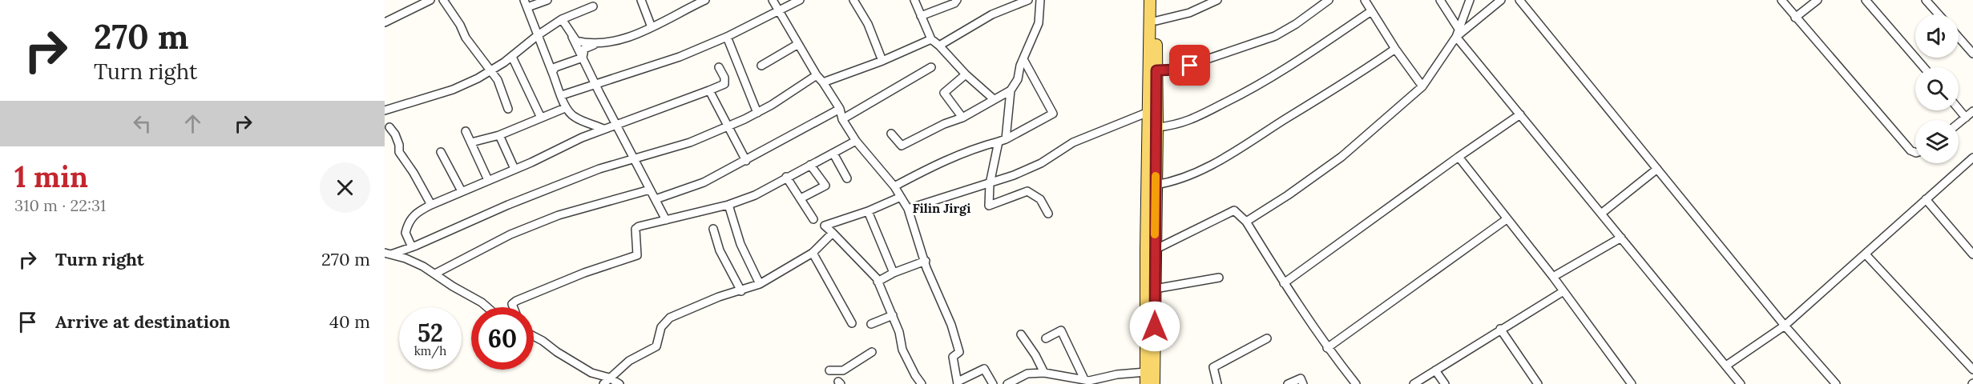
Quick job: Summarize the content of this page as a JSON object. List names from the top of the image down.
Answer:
{
  "districts": ["Filin Jirgi"],
  "page": {
    "turn": ["270 m", "Turn right"],
    "heading": ["1 min", "310 m · 22:31"],
    "list": [
      {
        "name": "Turn right",
        "value": "270 m"
      },
      {
        "name": "Arrive at destination",
        "value": "40 m"
      }
    ],
    "speed": "52 km/h",
    "limit": "60"
  }
}
